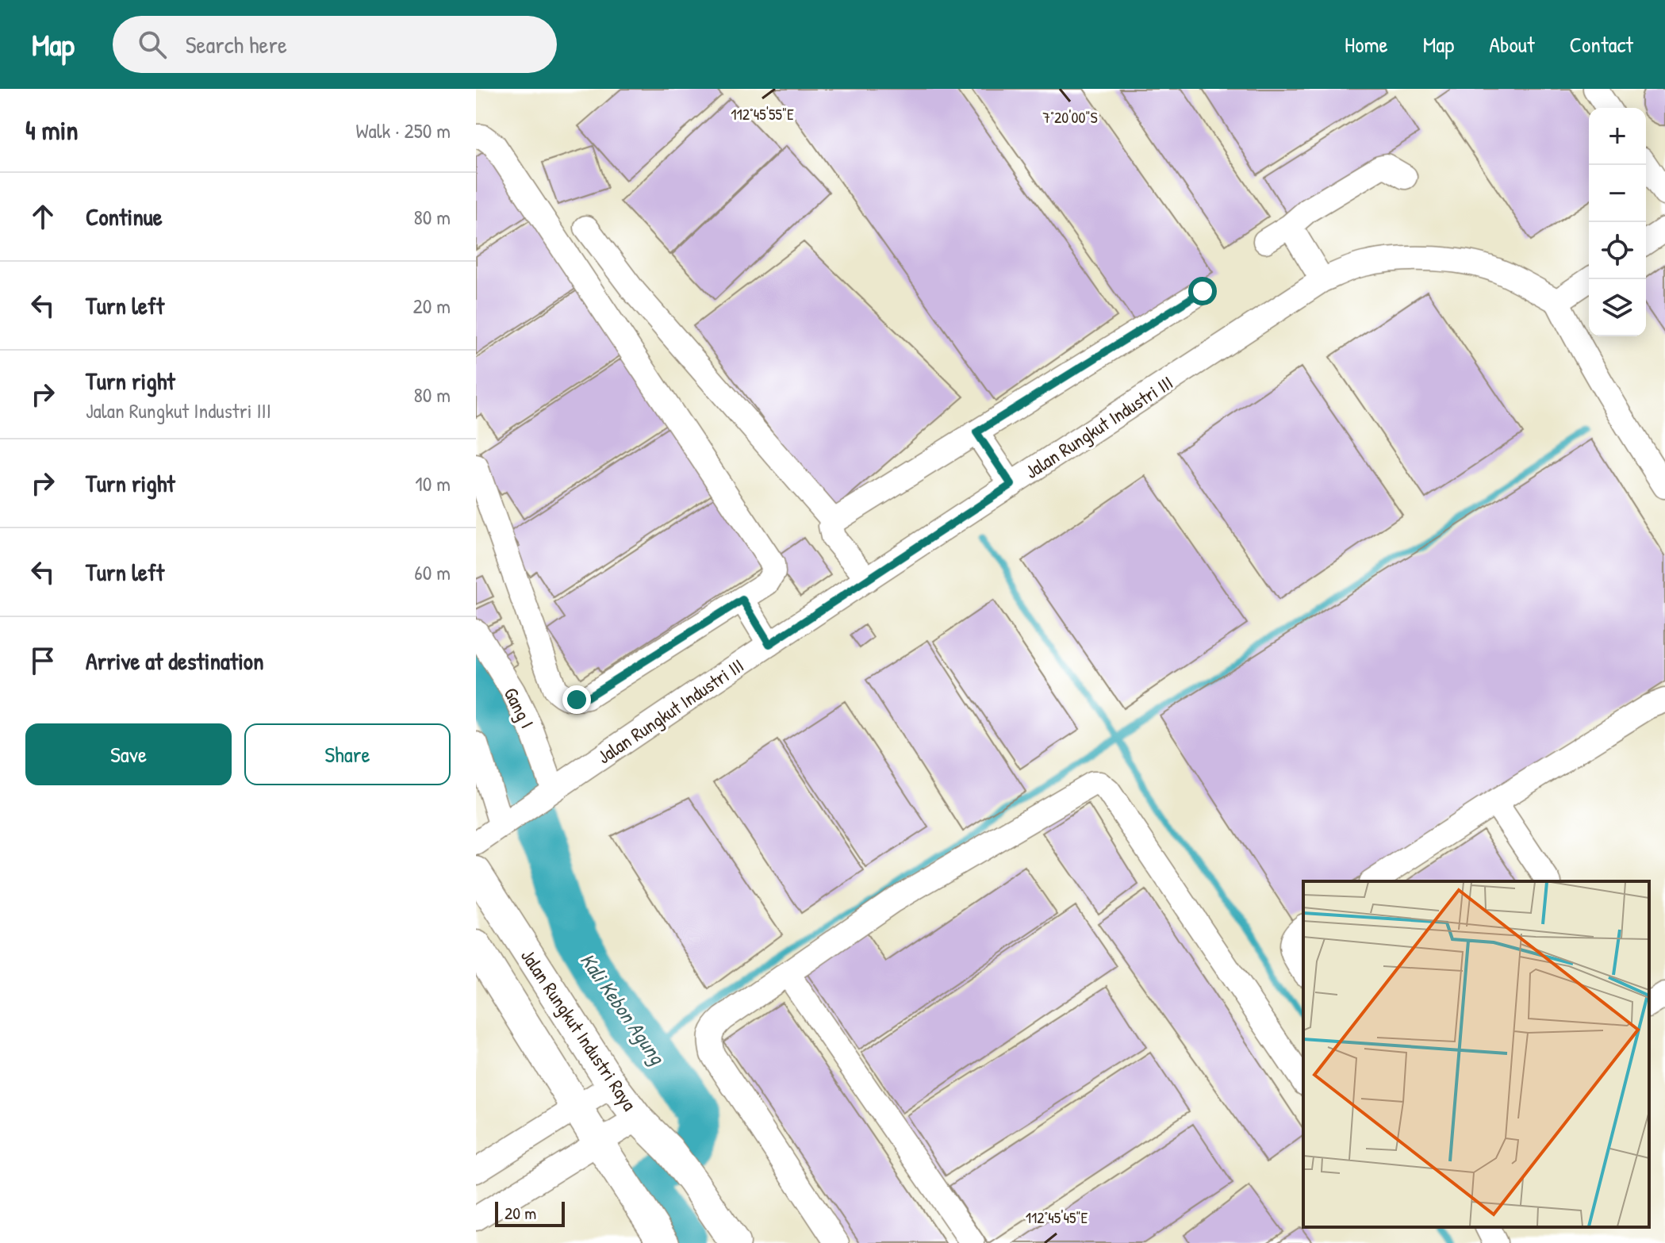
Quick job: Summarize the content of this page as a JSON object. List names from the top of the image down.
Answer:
{
  "streets": {
    "main road": ["Jalan Rungkut Industri Raya"],
    "street": ["Jalan Rungkut Industri III", "Gang I"]
  },
  "crossings": [
    ["Jalan Rungkut Industri III", "Gang I"]
  ],
  "water": ["Kali Kebon Agung"],
  "scale_bar": "20 m",
  "page": {
    "header": "Map",
    "search": "Search here",
    "nav": [
      "Home",
      "Map",
      "About",
      "Contact"
    ],
    "heading": ["4 min", "Walk · 250 m"],
    "map_buttons": ["+", "−"],
    "list": [
      ["Continue", "80 m"],
      ["Turn left", "20 m"],
      ["Turn right", "Jalan Rungkut Industri III", "80 m"],
      ["Turn right", "10 m"],
      ["Turn left", "60 m"],
      "Arrive at destination"
    ],
    "buttons": ["Save", "Share"],
    "scale": "20 m"
  },
  "coordinates": ["112°45'55\"E", "7°20'00\"S", "112°45'45\"E"]
}
